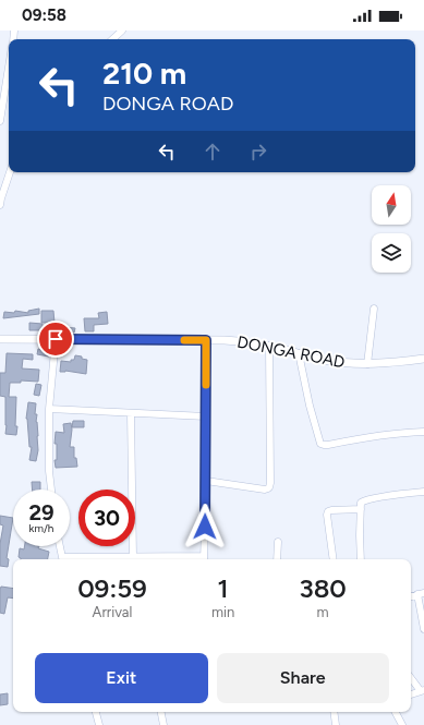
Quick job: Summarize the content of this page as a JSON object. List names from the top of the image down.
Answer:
{
  "streets": {
    "street": ["DONGA ROAD"]
  },
  "north": "top",
  "page": {
    "status": "09:58",
    "turn": ["210 m", "DONGA ROAD"],
    "speed": "29 km/h",
    "limit": "30",
    "eta": [
      "09:59",
      "Arrival",
      "1",
      "min",
      "380",
      "m"
    ],
    "buttons": ["Exit", "Share"]
  }
}
